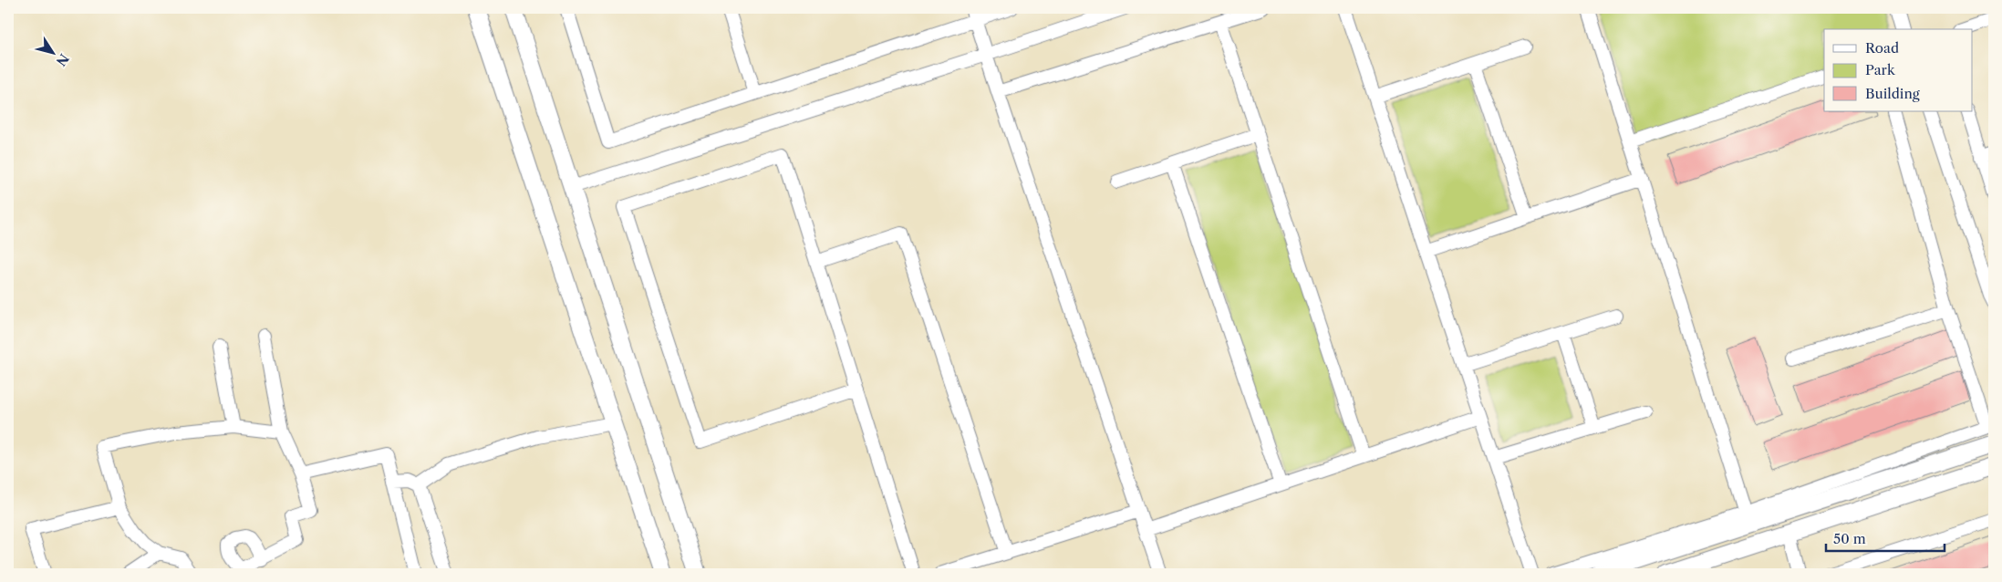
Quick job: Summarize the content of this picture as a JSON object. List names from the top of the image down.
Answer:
{
  "legend": ["Road", "Park", "Building"],
  "scale_bar": "50 m",
  "north": "bottom right"
}
